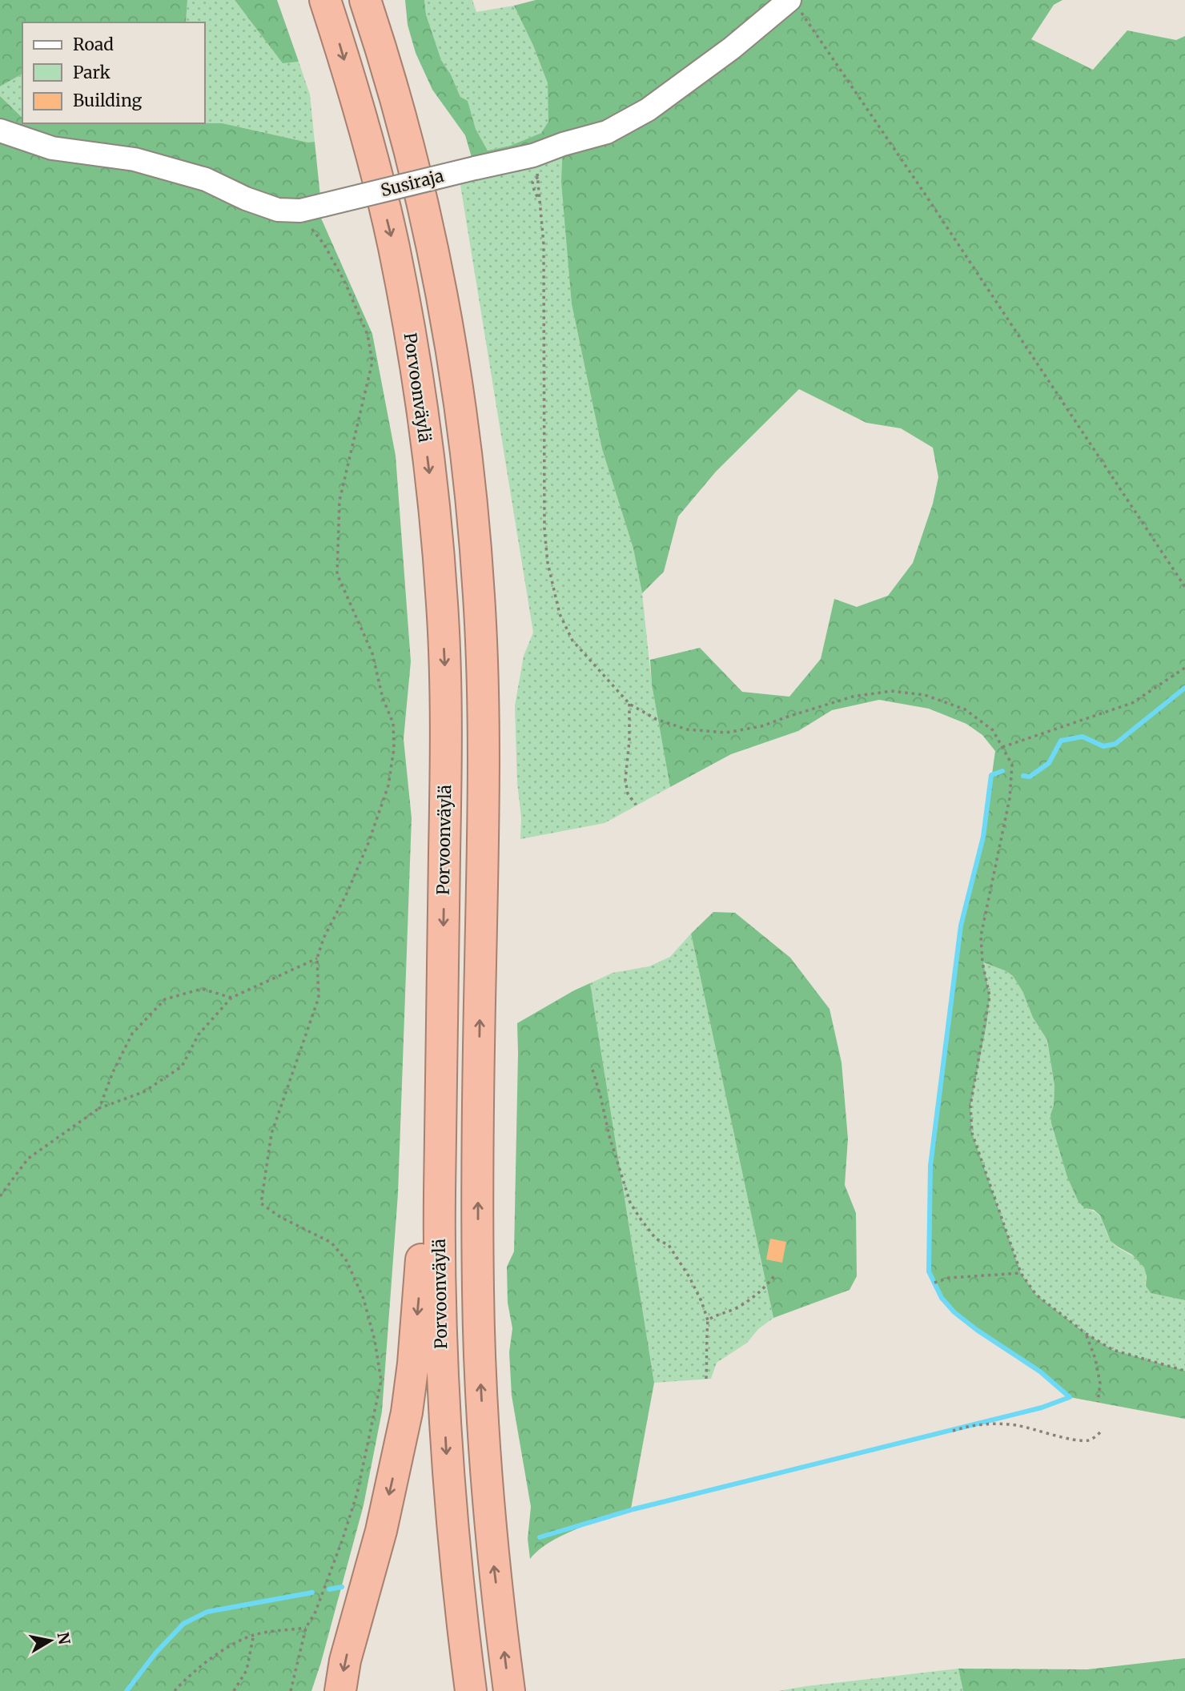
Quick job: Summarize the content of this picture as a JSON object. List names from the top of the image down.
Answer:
{
  "streets": {
    "highway": ["Porvoonväylä"],
    "street": ["Susiraja"]
  },
  "legend": ["Road", "Park", "Building"],
  "north": "right"
}
